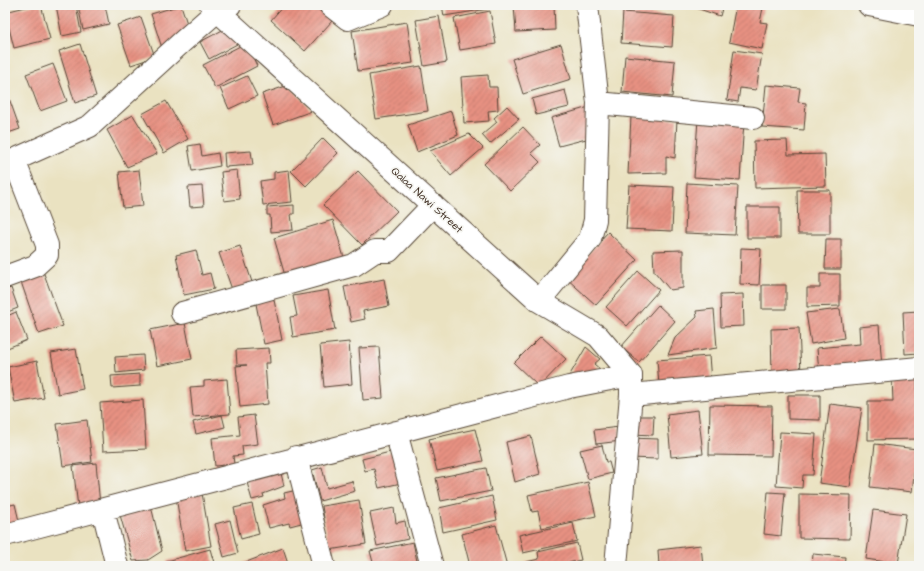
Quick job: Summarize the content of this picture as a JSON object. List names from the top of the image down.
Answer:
{
  "streets": {
    "street": ["Qalaa Nawi Street"]
  }
}
